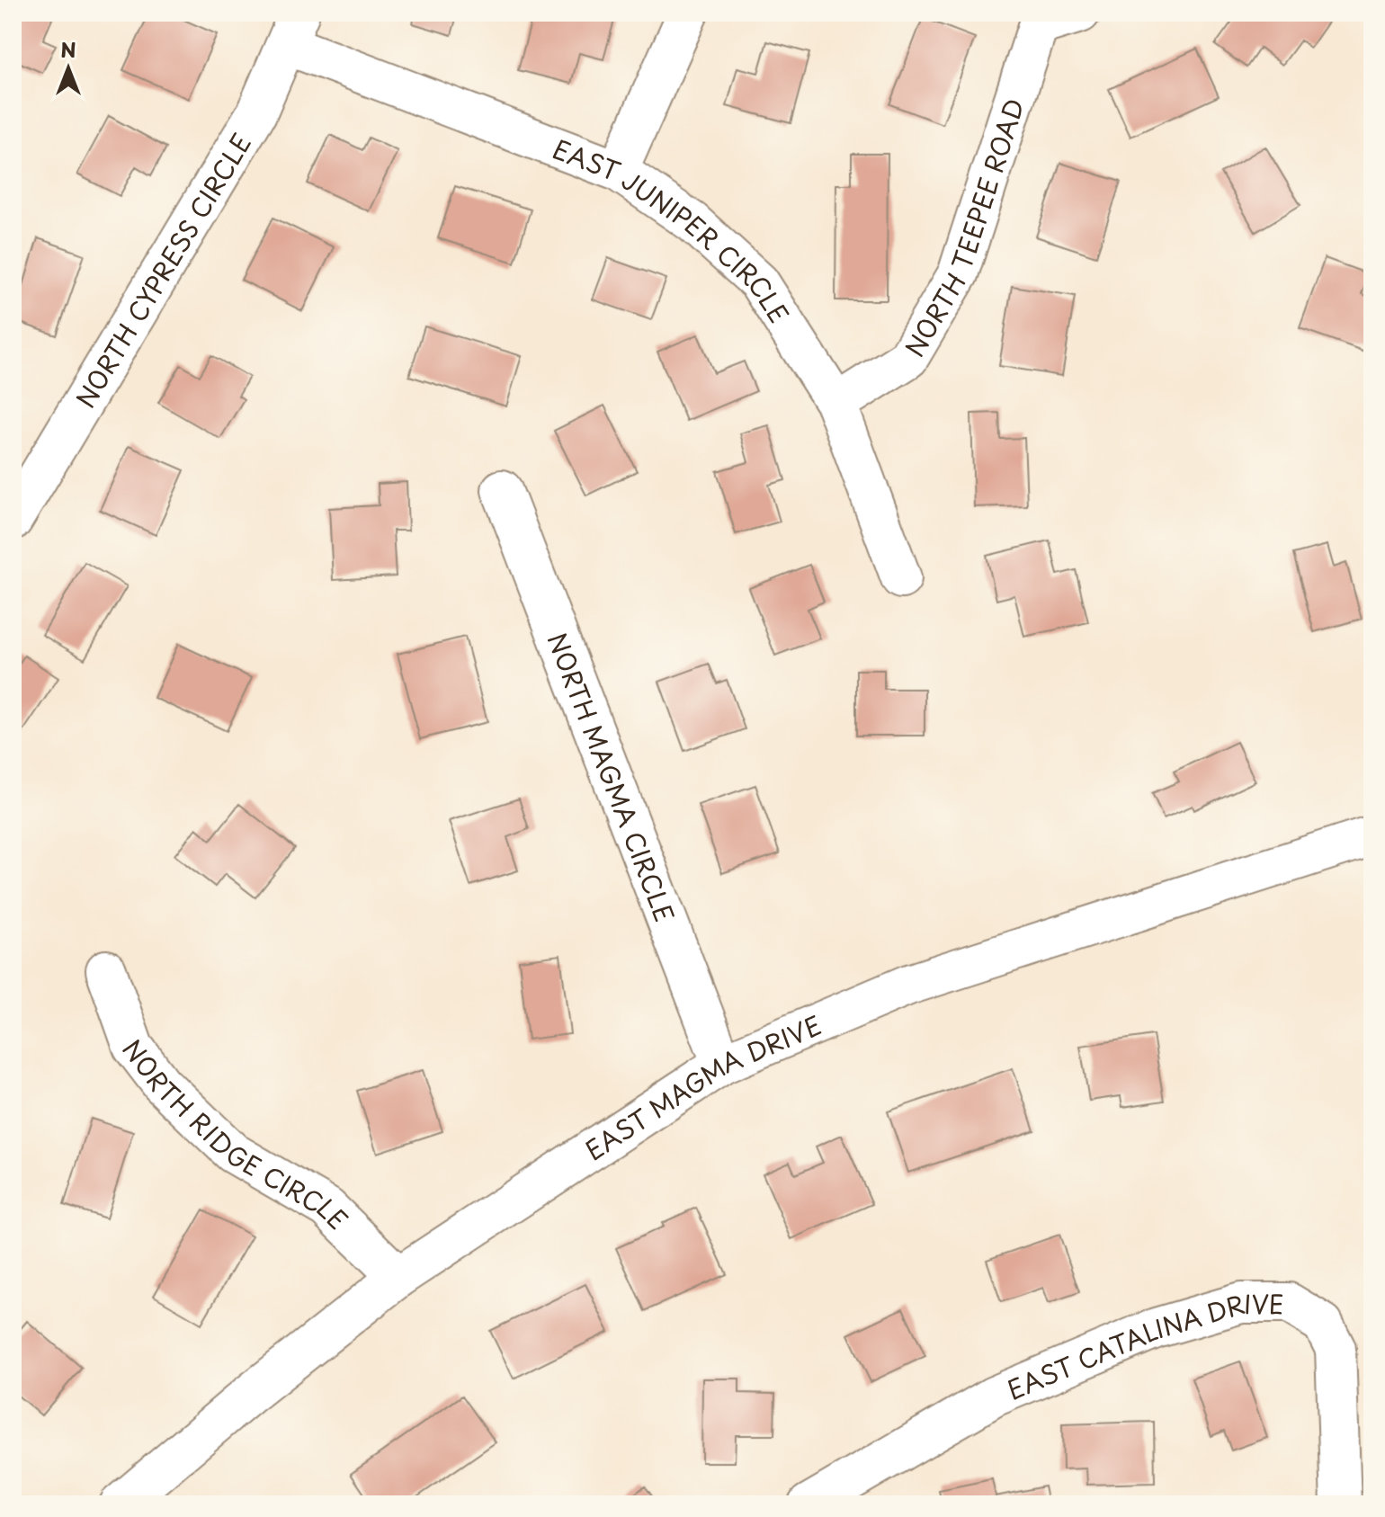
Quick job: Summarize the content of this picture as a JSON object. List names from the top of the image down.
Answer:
{
  "streets": {
    "street": [
      "NORTH TEEPEE ROAD",
      "EAST JUNIPER CIRCLE",
      "NORTH CYPRESS CIRCLE",
      "NORTH MAGMA CIRCLE",
      "EAST MAGMA DRIVE",
      "NORTH RIDGE CIRCLE",
      "EAST CATALINA DRIVE"
    ]
  },
  "crossings": [
    ["NORTH TEEPEE ROAD", "EAST JUNIPER CIRCLE"],
    ["EAST JUNIPER CIRCLE", "NORTH CYPRESS CIRCLE"],
    ["NORTH MAGMA CIRCLE", "EAST MAGMA DRIVE"],
    ["EAST MAGMA DRIVE", "NORTH RIDGE CIRCLE"]
  ],
  "north": "top"
}
